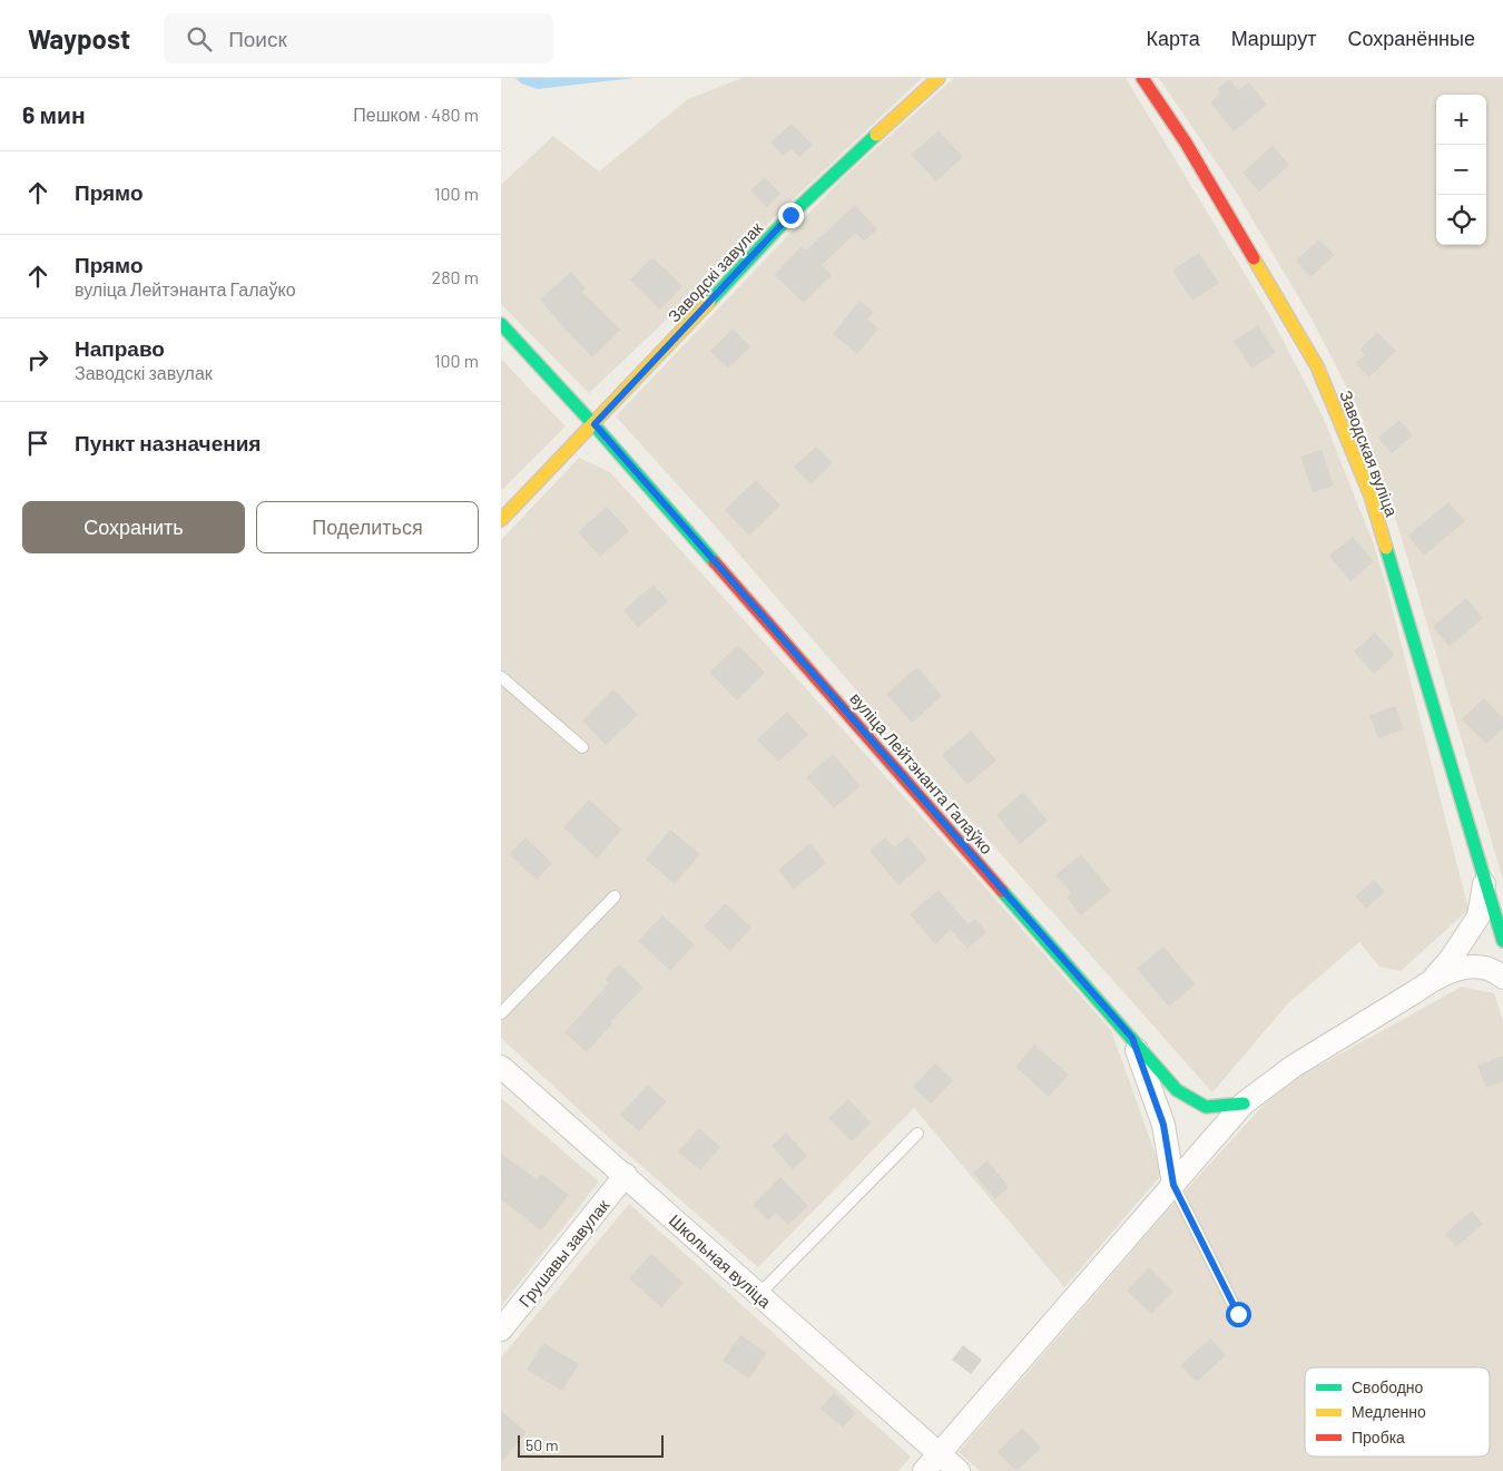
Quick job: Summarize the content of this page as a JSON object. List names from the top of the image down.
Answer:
{
  "streets": {
    "street": [
      "Заводскі завулак",
      "Заводская вуліца",
      "вуліца Лейтэнанта Галаўко",
      "Грушавы завулак",
      "Школьная вуліца"
    ]
  },
  "crossings": [
    ["Заводскі завулак", "вуліца Лейтэнанта Галаўко"],
    ["Грушавы завулак", "Школьная вуліца"]
  ],
  "legend": ["Свободно", "Медленно", "Пробка"],
  "scale_bar": "50 m",
  "page": {
    "header": "Waypost",
    "search": "Поиск",
    "nav": ["Карта", "Маршрут", "Сохранённые"],
    "heading": ["6 мин", "Пешком · 480 m"],
    "map_buttons": ["+", "−"],
    "list": [
      ["Прямо", "100 m"],
      ["Прямо", "вуліца Лейтэнанта Галаўко", "280 m"],
      ["Направо", "Заводскі завулак", "100 m"],
      "Пункт назначения"
    ],
    "buttons": ["Сохранить", "Поделиться"],
    "scale": "50 m"
  }
}
